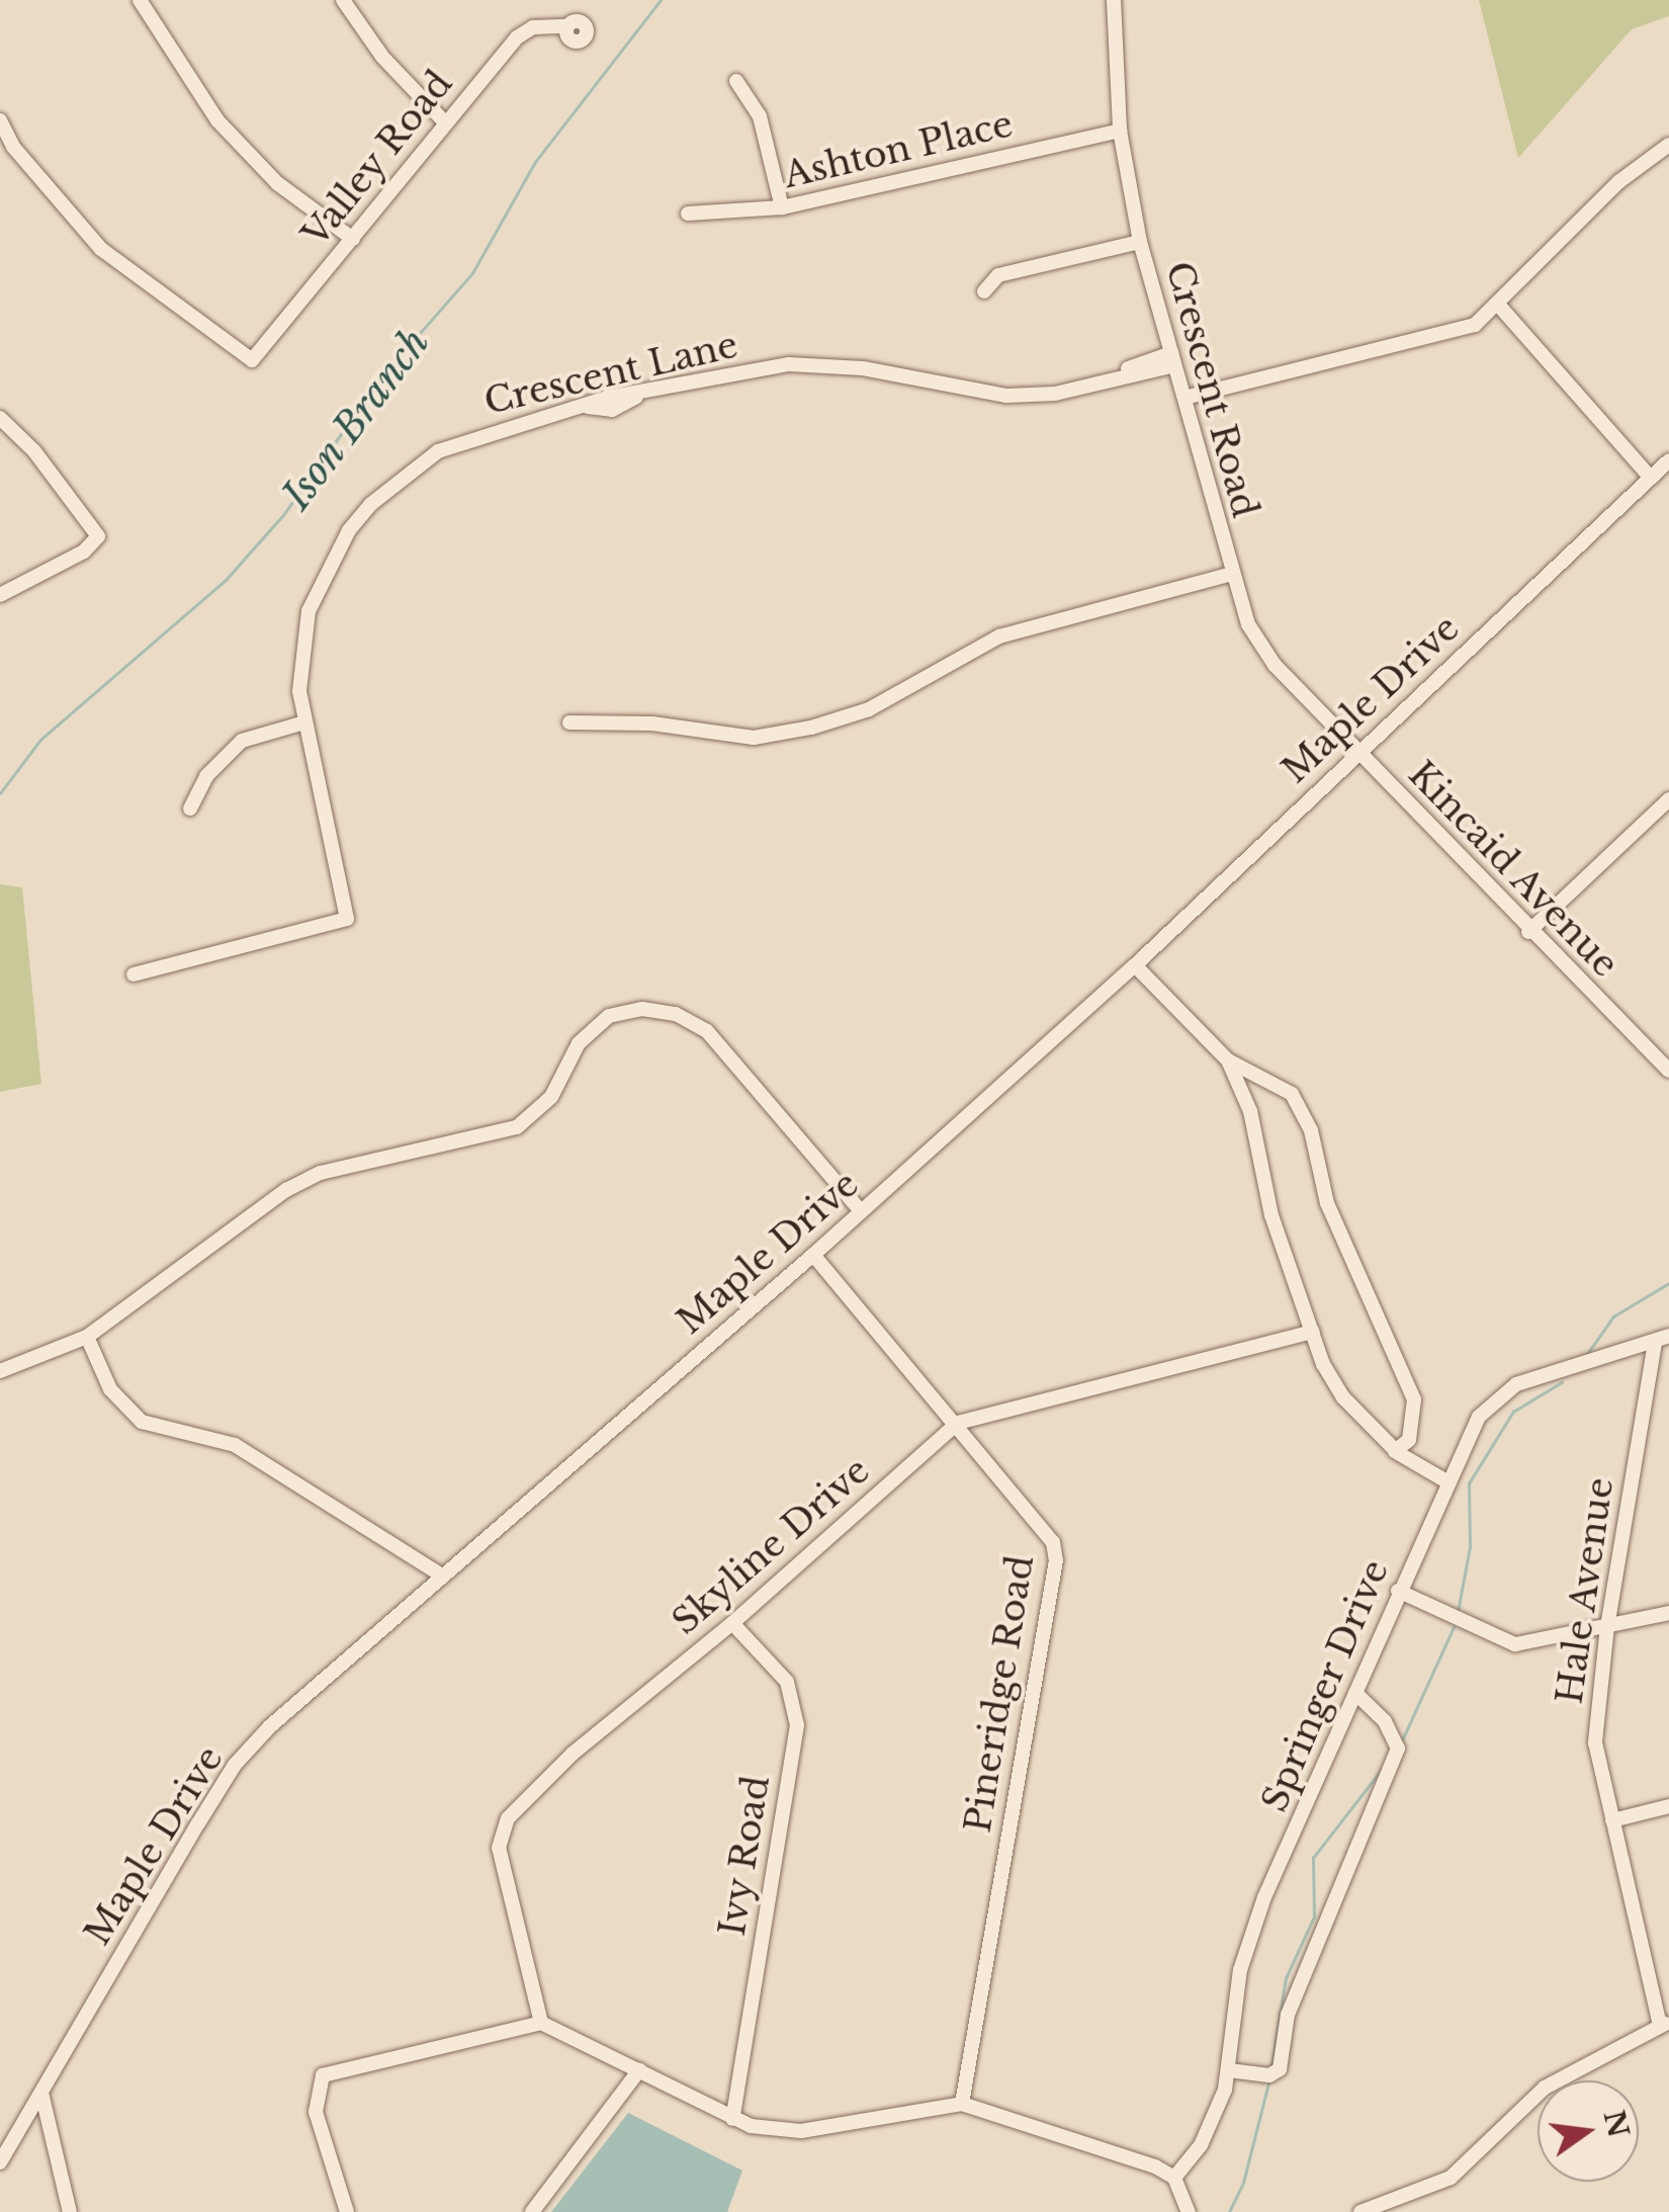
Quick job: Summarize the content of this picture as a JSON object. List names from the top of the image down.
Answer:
{
  "streets": {
    "street": [
      "Ashton Place",
      "Valley Road",
      "Crescent Lane",
      "Crescent Road",
      "Maple Drive",
      "Kincaid Avenue",
      "Skyline Drive",
      "Hale Avenue",
      "Springer Drive",
      "Pineridge Road",
      "Ivy Road"
    ]
  },
  "crossings": [
    ["Ashton Place", "Crescent Road"],
    ["Crescent Lane", "Crescent Road"],
    ["Crescent Road", "Maple Drive"],
    ["Crescent Road", "Kincaid Avenue"],
    ["Maple Drive", "Kincaid Avenue"],
    ["Maple Drive", "Pineridge Road"],
    ["Skyline Drive", "Pineridge Road"],
    ["Skyline Drive", "Ivy Road"],
    ["Hale Avenue", "Springer Drive"]
  ],
  "water": ["Ison Branch"],
  "north": "right"
}
